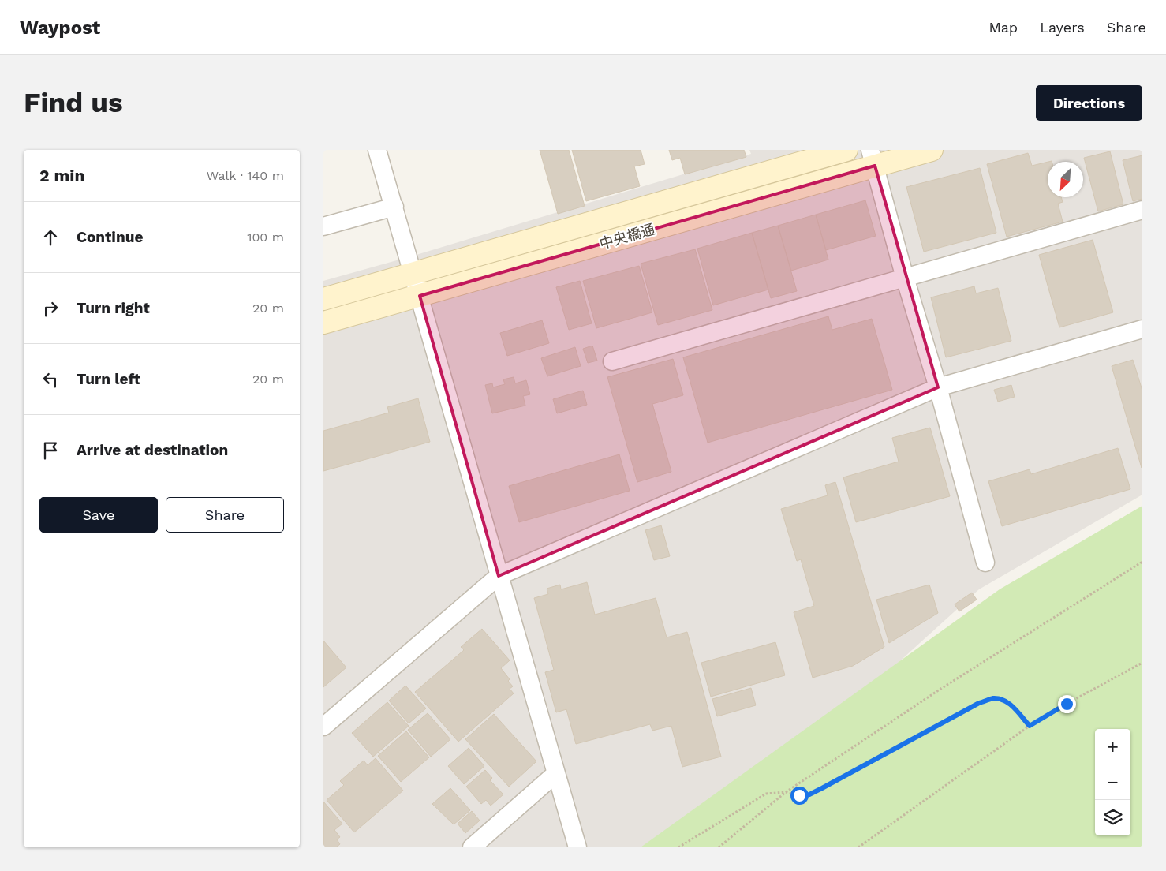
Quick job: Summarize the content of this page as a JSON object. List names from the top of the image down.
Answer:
{
  "streets": {
    "main road": ["中央橋通"]
  },
  "north": "bottom left",
  "page": {
    "header": "Waypost",
    "nav": ["Map", "Layers", "Share"],
    "buttons": [
      "Directions",
      ["Save", "Share"]
    ],
    "title": "Find us",
    "heading": ["2 min", "Walk · 140 m"],
    "list": [
      ["Continue", "100 m"],
      ["Turn right", "20 m"],
      ["Turn left", "20 m"],
      "Arrive at destination"
    ],
    "map_buttons": ["+", "−"]
  }
}
